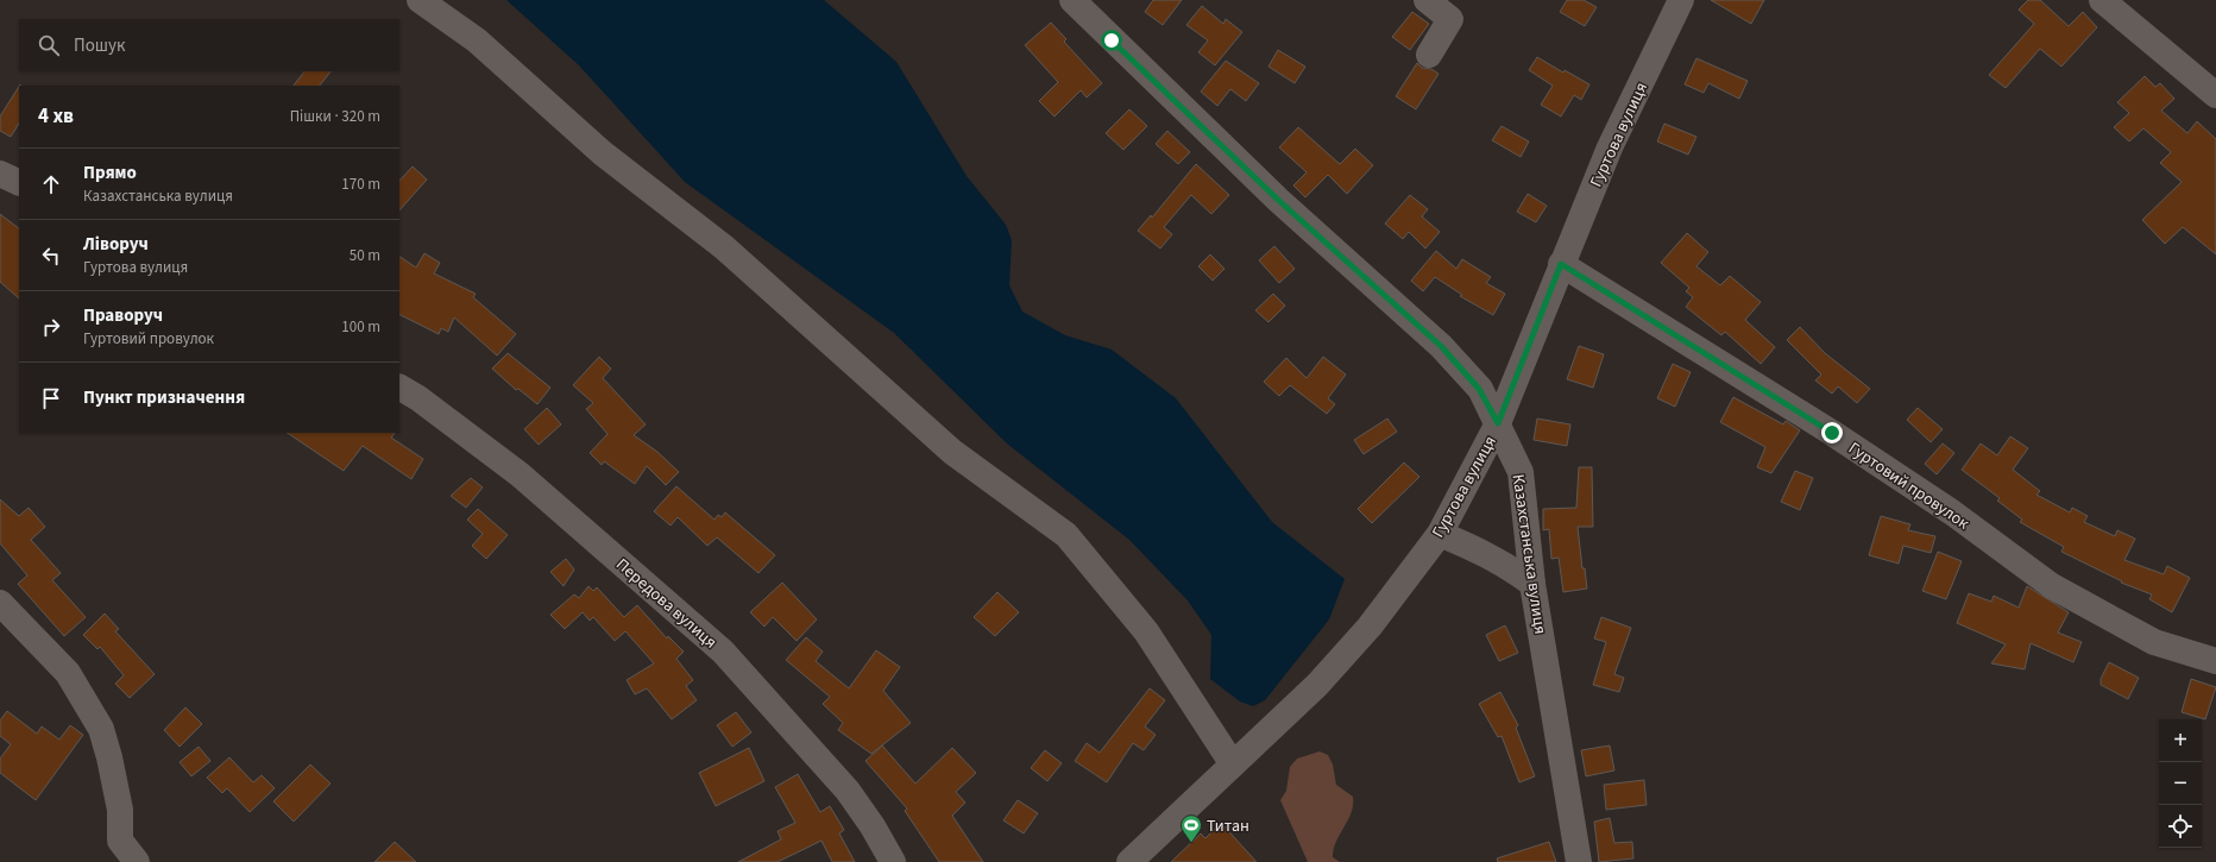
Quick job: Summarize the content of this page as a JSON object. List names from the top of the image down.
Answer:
{
  "streets": {
    "street": [
      "Гуртова вулиця",
      "Гуртовий провулок",
      "Казахстанська вулиця",
      "Передова вулиця"
    ]
  },
  "crossings": [
    ["Гуртова вулиця", "Гуртовий провулок"],
    ["Гуртова вулиця", "Казахстанська вулиця"]
  ],
  "places": {
    "sports": ["Титан"]
  },
  "page": {
    "search": "Пошук",
    "heading": ["4 хв", "Пішки · 320 m"],
    "list": [
      ["Прямо", "Казахстанська вулиця", "170 m"],
      ["Ліворуч", "Гуртова вулиця", "50 m"],
      ["Праворуч", "Гуртовий провулок", "100 m"],
      "Пункт призначення"
    ],
    "map_buttons": ["+", "−"]
  }
}
